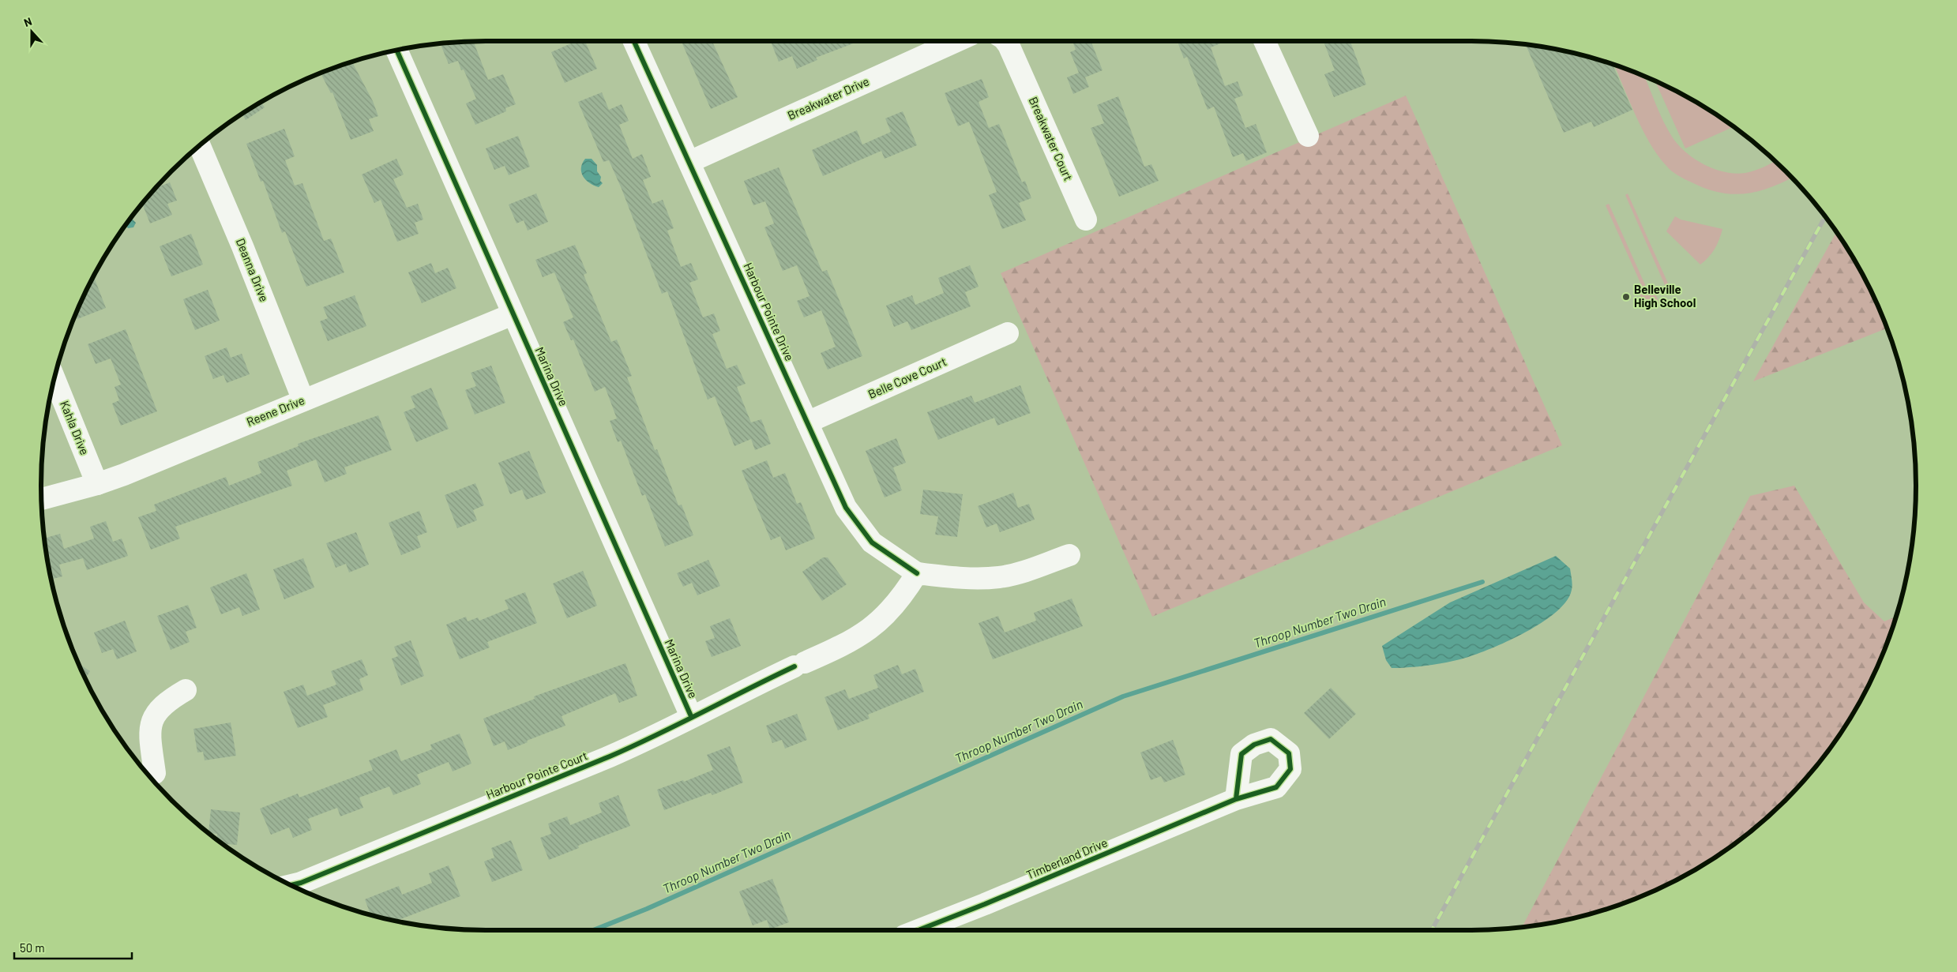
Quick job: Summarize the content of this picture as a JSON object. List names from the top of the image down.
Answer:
{
  "streets": {
    "street": [
      "Breakwater Drive",
      "Breakwater Court",
      "Deanna Drive",
      "Harbour Pointe Drive",
      "Marina Drive",
      "Belle Cove Court",
      "Reene Drive",
      "Kahla Drive",
      "Harbour Pointe Court",
      "Timberland Drive"
    ]
  },
  "crossings": [
    ["Breakwater Drive", "Harbour Pointe Drive"],
    ["Deanna Drive", "Reene Drive"],
    ["Harbour Pointe Drive", "Belle Cove Court"],
    ["Harbour Pointe Drive", "Harbour Pointe Court"],
    ["Marina Drive", "Reene Drive"],
    ["Marina Drive", "Harbour Pointe Court"],
    ["Reene Drive", "Kahla Drive"]
  ],
  "water": ["Throop Number Two Drain"],
  "places": ["Belleville High School"],
  "scale_bar": "50 m",
  "north": "top"
}
